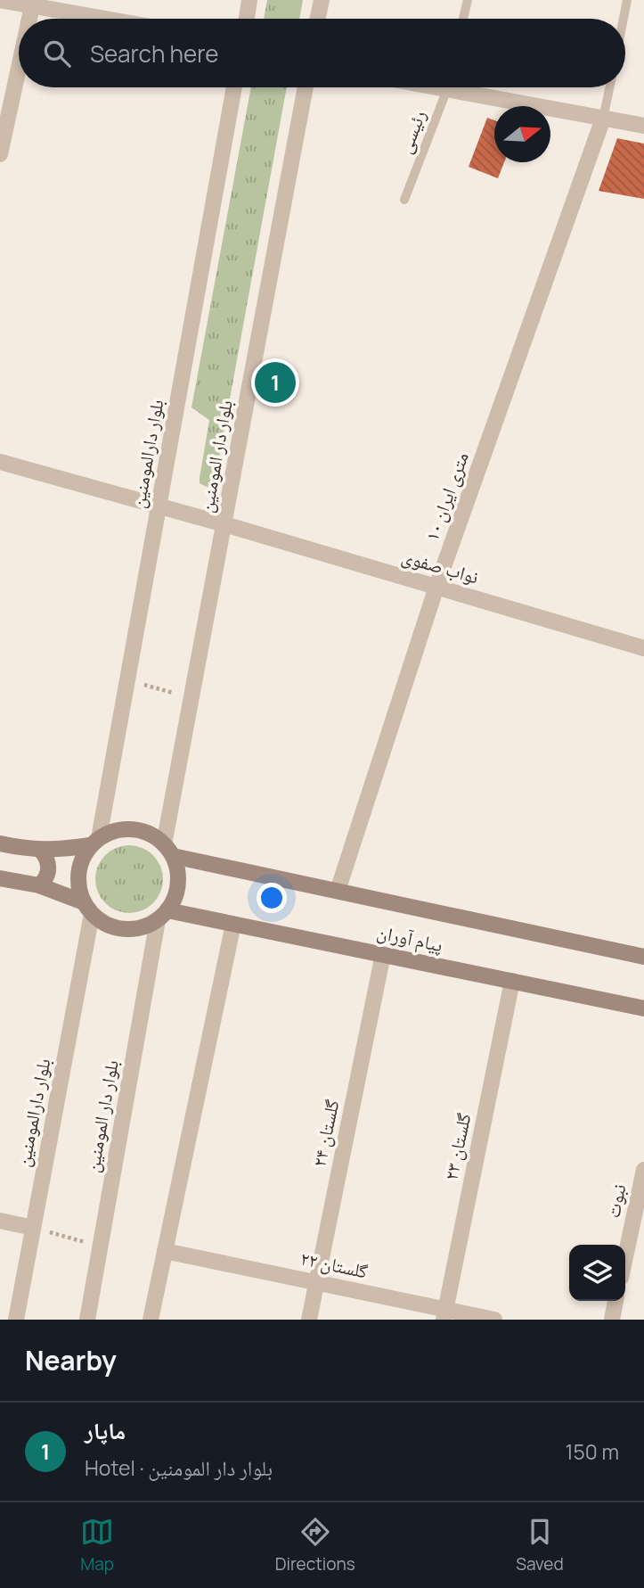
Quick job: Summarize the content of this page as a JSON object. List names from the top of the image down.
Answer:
{
  "streets": {
    "main road": ["پیام آوران"],
    "street": [
      "بلوار دارالمومنین",
      "بلوار دار المومنین",
      "۱۰ متری ایران",
      "نواب صفوی",
      "گلستان ۲۴",
      "گلستان ۲۳",
      "نبوت",
      "گلستان ۲۲"
    ],
    "lane": ["رئیسی"]
  },
  "crossings": [
    ["بلوار دارالمومنین", "بلوار دار المومنین"],
    ["بلوار دارالمومنین", "نواب صفوی"],
    ["بلوار دارالمومنین", "پیام آوران"],
    ["بلوار دار المومنین", "نواب صفوی"],
    ["بلوار دار المومنین", "پیام آوران"],
    ["۱۰ متری ایران", "نواب صفوی"],
    ["۱۰ متری ایران", "پیام آوران"],
    ["پیام آوران", "گلستان ۲۴"],
    ["پیام آوران", "گلستان ۲۳"],
    ["گلستان ۲۴", "گلستان ۲۲"],
    ["گلستان ۲۳", "گلستان ۲۲"]
  ],
  "north": "right",
  "page": {
    "search": "Search here",
    "pins": "1",
    "heading": "Nearby",
    "list": [
      {
        "mark": "1",
        "name": "ماپار",
        "note": "Hotel · بلوار دار المومنین",
        "value": "150 m"
      }
    ],
    "nav": ["Map", "Directions", "Saved"]
  }
}
